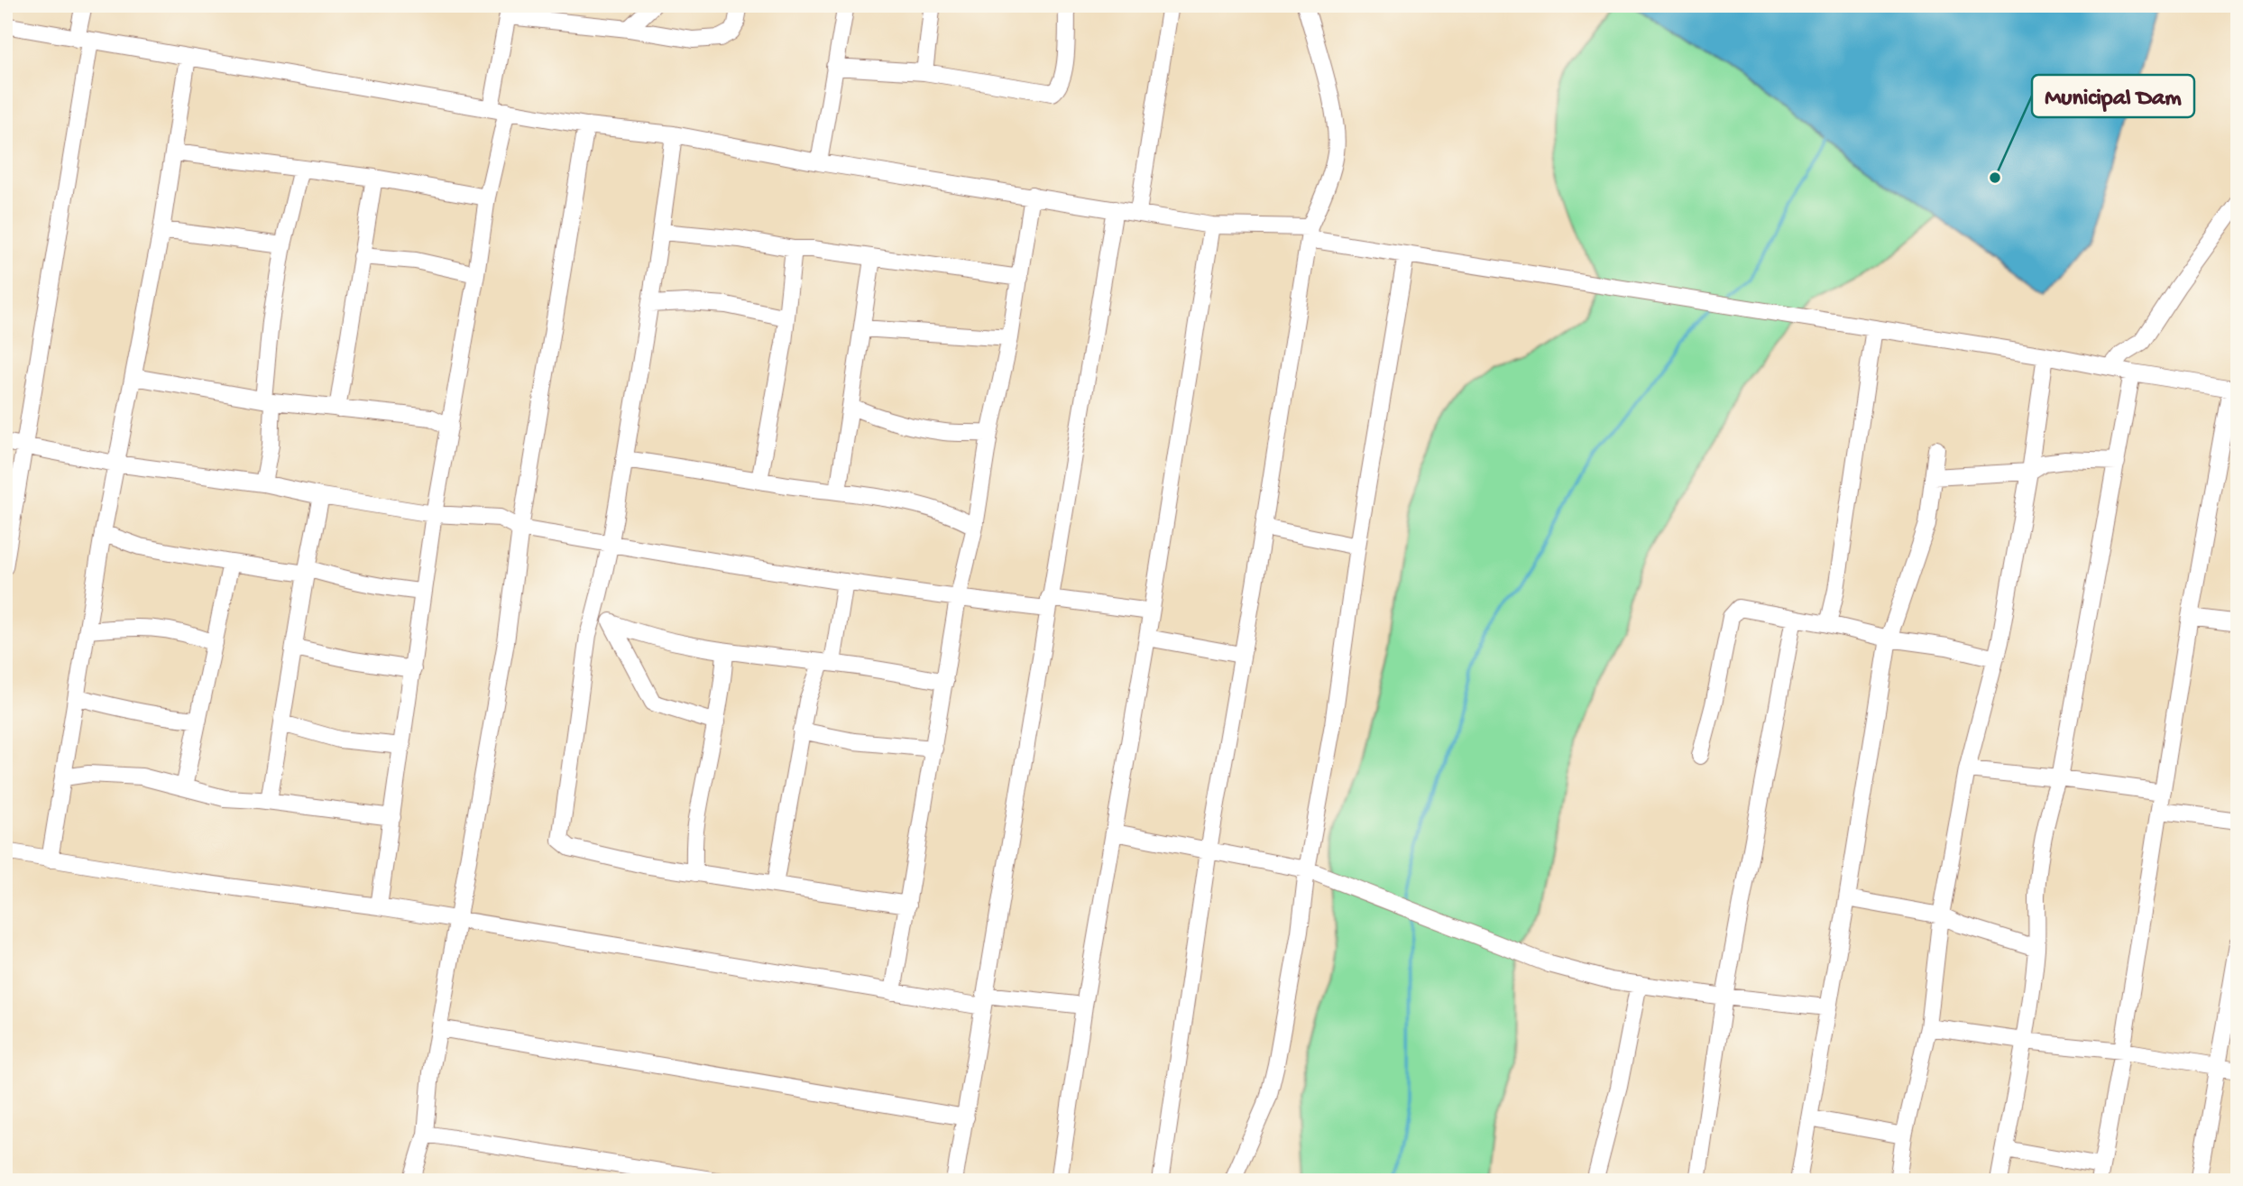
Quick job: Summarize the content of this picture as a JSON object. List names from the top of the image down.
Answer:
{
  "places": ["Municipal Dam"]
}
